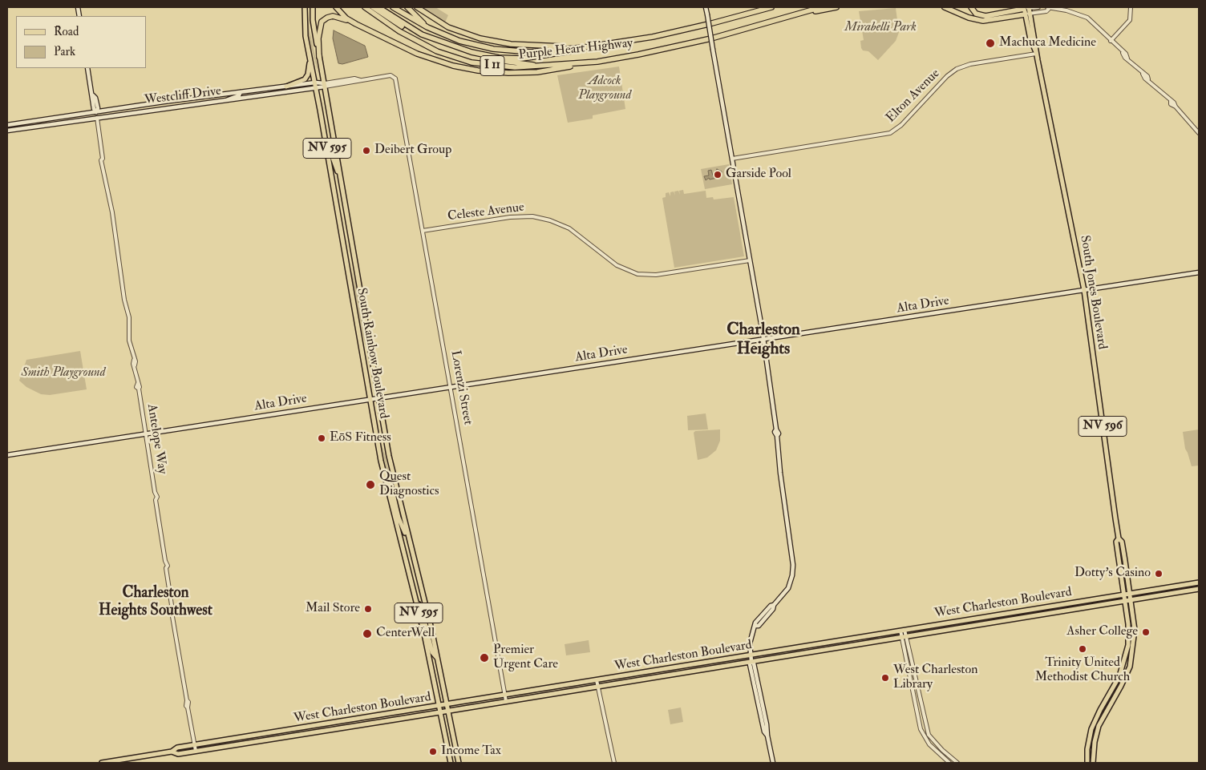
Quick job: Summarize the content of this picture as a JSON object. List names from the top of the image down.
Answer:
{
  "streets": {
    "highway": ["Purple Heart Highway", "I 11"],
    "main road": [
      "Westcliff Drive",
      "NV 595",
      "South Jones Boulevard",
      "Alta Drive",
      "South Rainbow Boulevard",
      "NV 596",
      "West Charleston Boulevard"
    ],
    "street": [
      "Elton Avenue",
      "Celeste Avenue",
      "Lorenzi Street",
      "Antelope Way"
    ]
  },
  "crossings": [
    ["Westcliff Drive", "NV 595"],
    ["Westcliff Drive", "South Rainbow Boulevard"],
    ["Westcliff Drive", "Lorenzi Street"],
    ["Westcliff Drive", "Antelope Way"],
    ["Elton Avenue", "South Jones Boulevard"],
    ["NV 595", "South Rainbow Boulevard"],
    ["Celeste Avenue", "Lorenzi Street"],
    ["South Jones Boulevard", "Alta Drive"],
    ["South Jones Boulevard", "West Charleston Boulevard"],
    ["Alta Drive", "South Rainbow Boulevard"],
    ["Alta Drive", "Lorenzi Street"],
    ["Alta Drive", "Antelope Way"],
    ["South Rainbow Boulevard", "West Charleston Boulevard"],
    ["Lorenzi Street", "West Charleston Boulevard"],
    ["Antelope Way", "West Charleston Boulevard"]
  ],
  "districts": ["Charleston Heights", "Charleston Heights Southwest"],
  "parks": ["Mirabelli Park", "Adcock Playground", "Smith Playground"],
  "places": [
    "Machuca Medicine",
    "Deibert Group",
    "Garside Pool",
    "EōS Fitness",
    "Quest Diagnostics",
    "Dotty's Casino",
    "Mail Store",
    "Asher College",
    "CenterWell",
    "Trinity United Methodist Church",
    "Premier Urgent Care",
    "West Charleston Library",
    "Income Tax"
  ],
  "legend": ["Road", "Park"]
}
